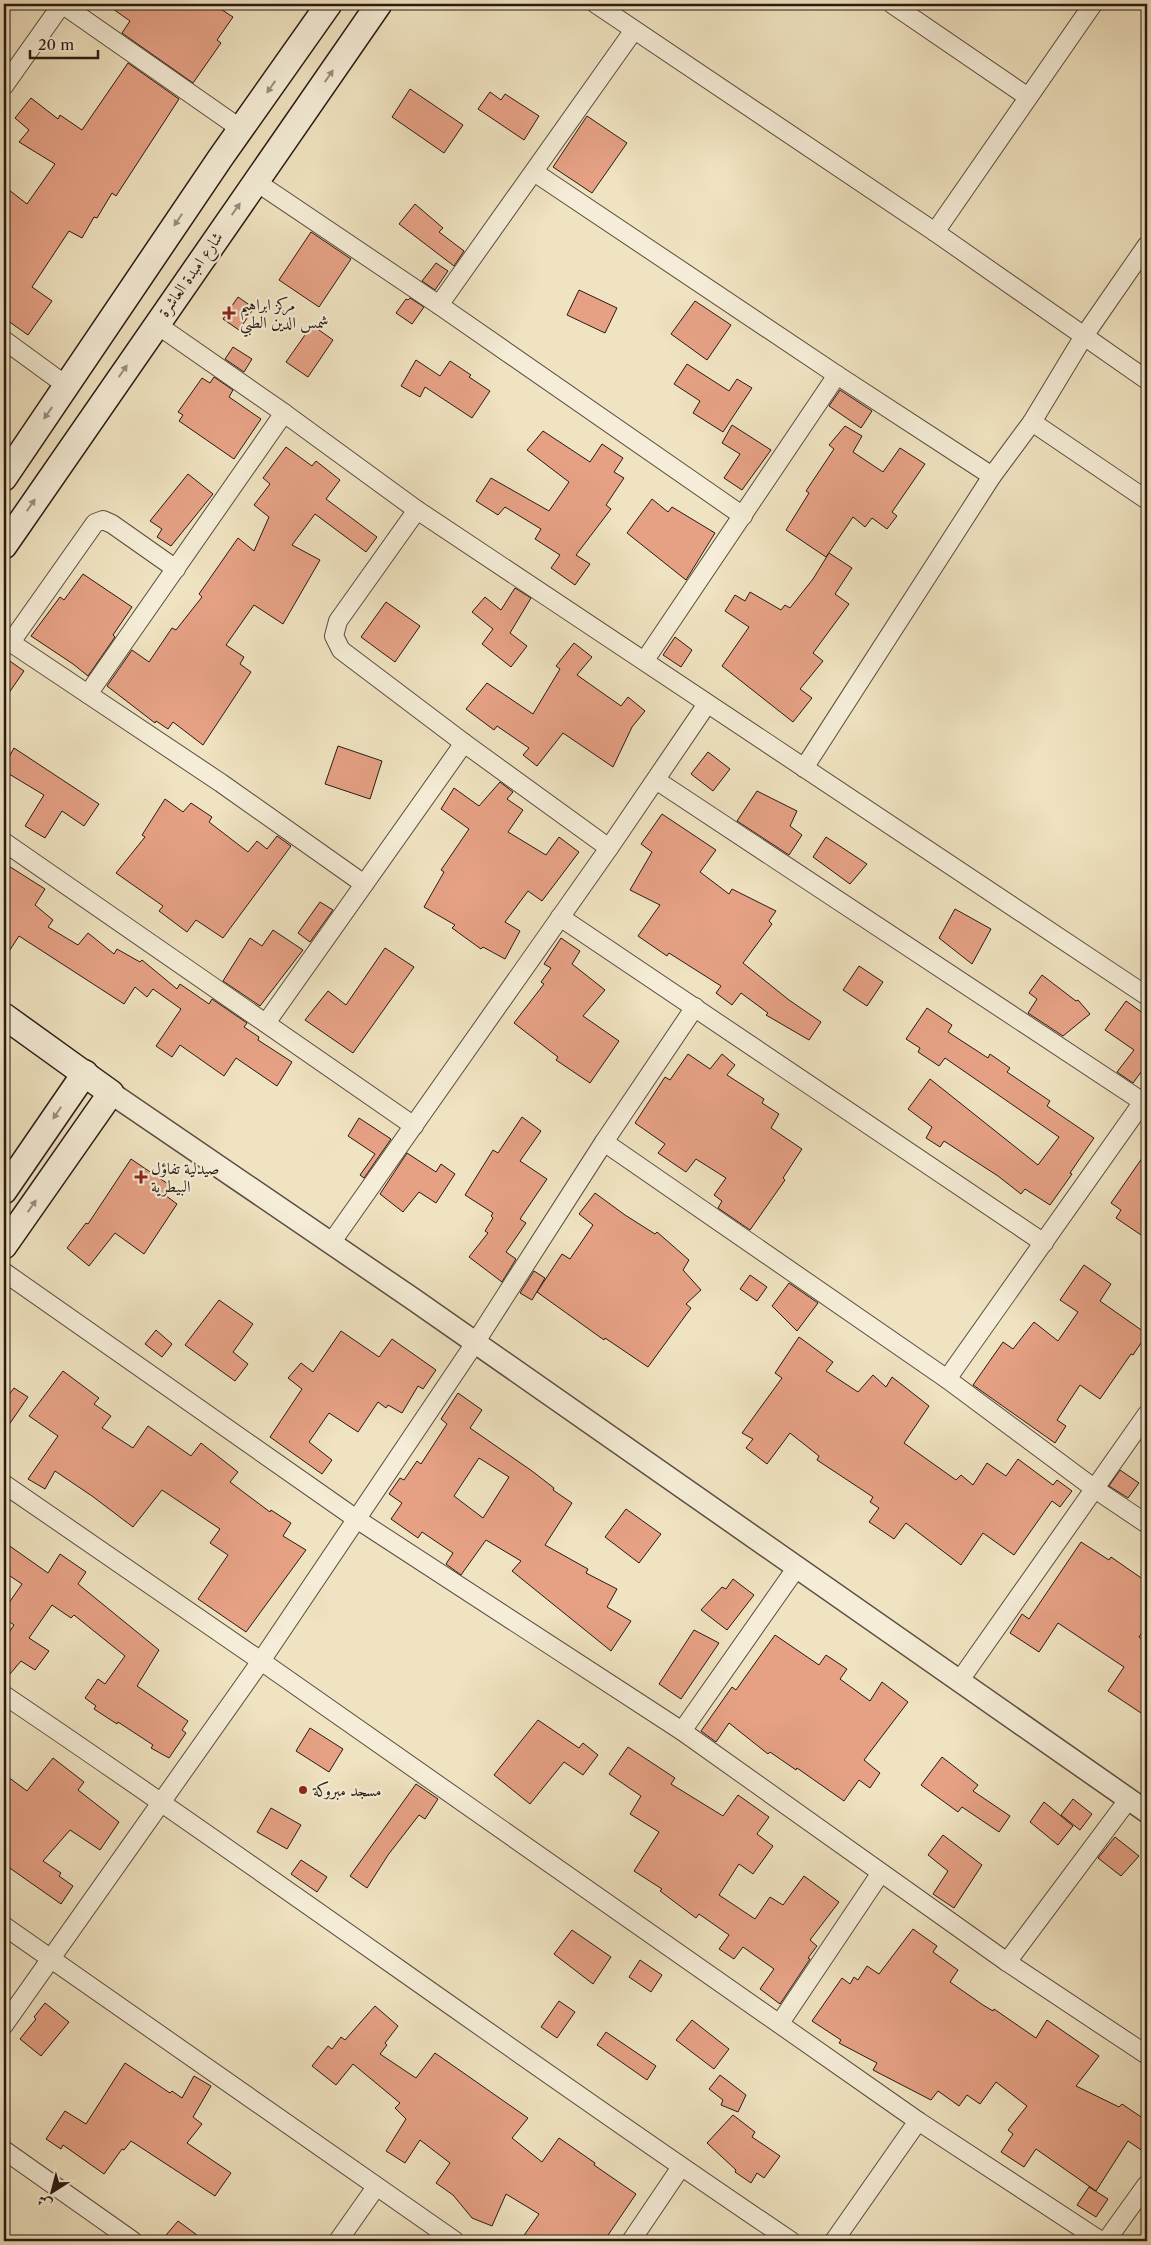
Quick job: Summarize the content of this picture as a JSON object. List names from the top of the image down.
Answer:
{
  "streets": {
    "main road": ["شارع امبدة العاشرة"]
  },
  "places": {
    "health": ["مركز ابراهيم شمس الدين الطبي", "صيدلية تفاؤل البيطرية"],
    "other": ["مسجد مبروكة"]
  },
  "scale_bar": "20 m",
  "north": "bottom left"
}
